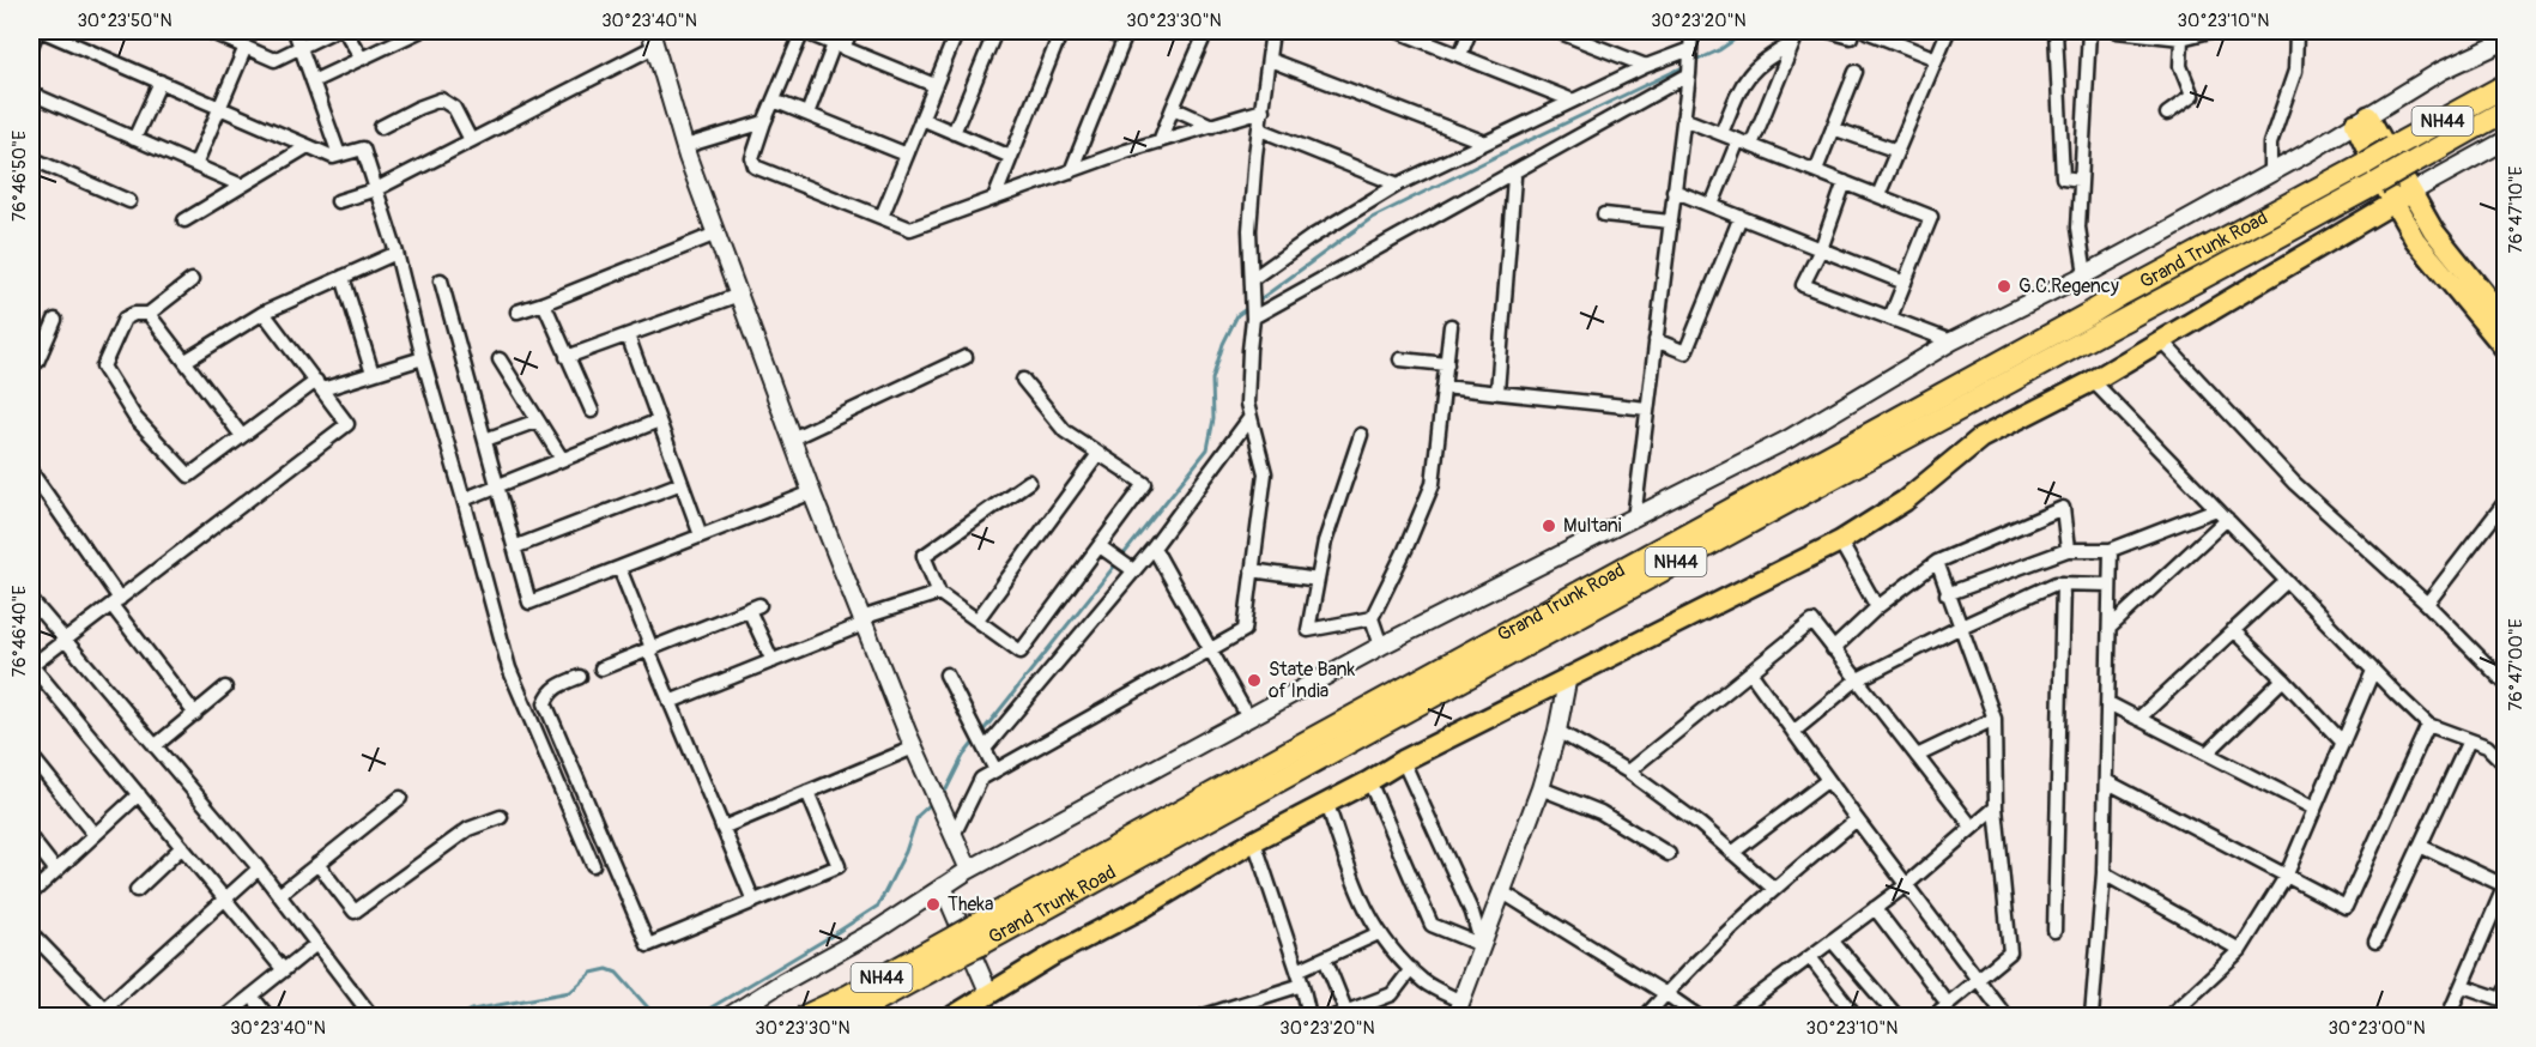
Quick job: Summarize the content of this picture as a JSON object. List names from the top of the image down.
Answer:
{
  "streets": {
    "highway": ["NH44", "Grand Trunk Road"]
  },
  "places": [
    "G.C.Regency",
    "Multani",
    "State Bank of India",
    "Theka"
  ],
  "coordinates": [
    "30°23'50\"N",
    "30°23'40\"N",
    "30°23'30\"N",
    "30°23'20\"N",
    "30°23'10\"N",
    "76°46'50\"E",
    "76°47'10\"E",
    "76°46'40\"E",
    "76°47'00\"E",
    "30°23'00\"N"
  ]
}
